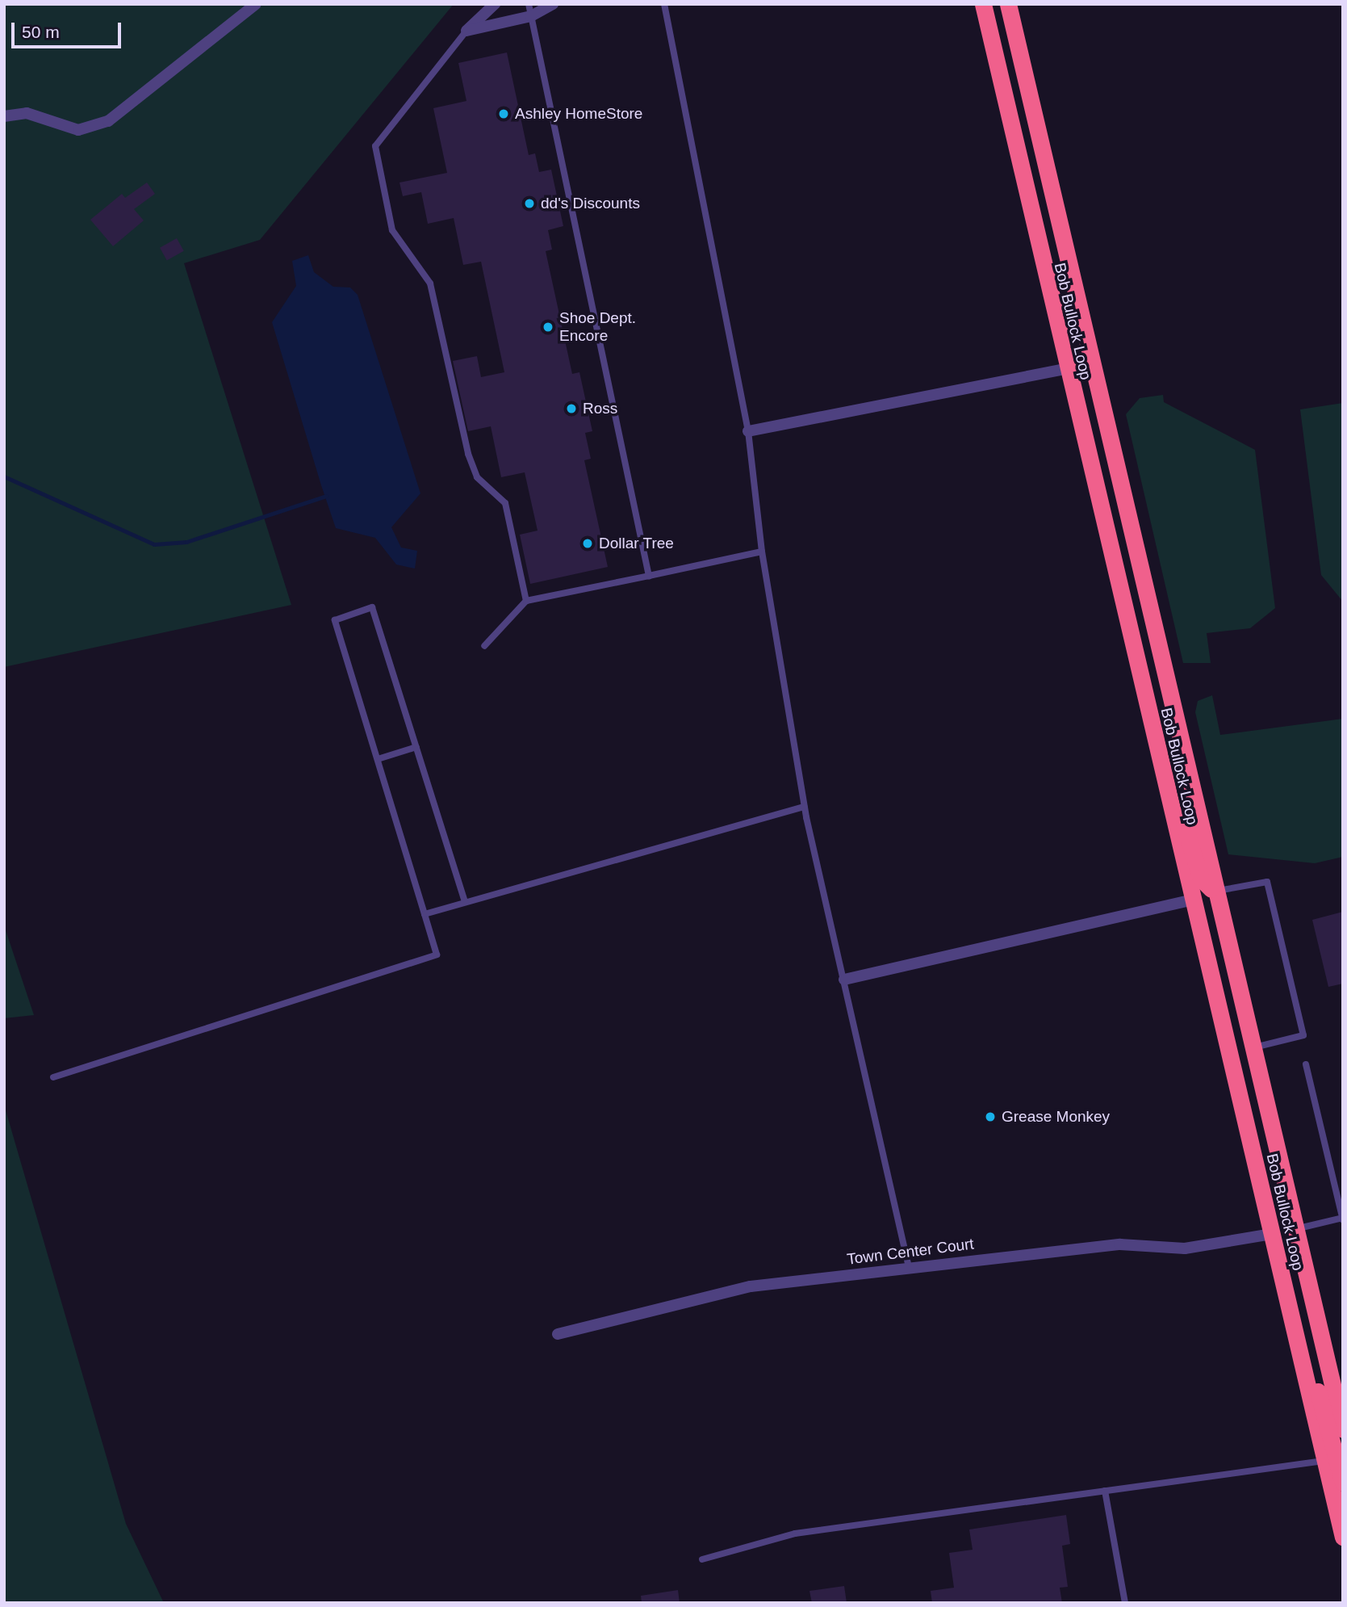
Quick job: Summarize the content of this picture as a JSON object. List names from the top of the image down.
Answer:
{
  "streets": {
    "highway": ["Bob Bullock Loop"],
    "street": ["Town Center Court"]
  },
  "crossings": [
    ["Bob Bullock Loop", "Town Center Court"]
  ],
  "places": [
    "Ashley HomeStore",
    "dd's Discounts",
    "Shoe Dept. Encore",
    "Ross",
    "Dollar Tree",
    "Grease Monkey"
  ],
  "scale_bar": "50 m"
}
